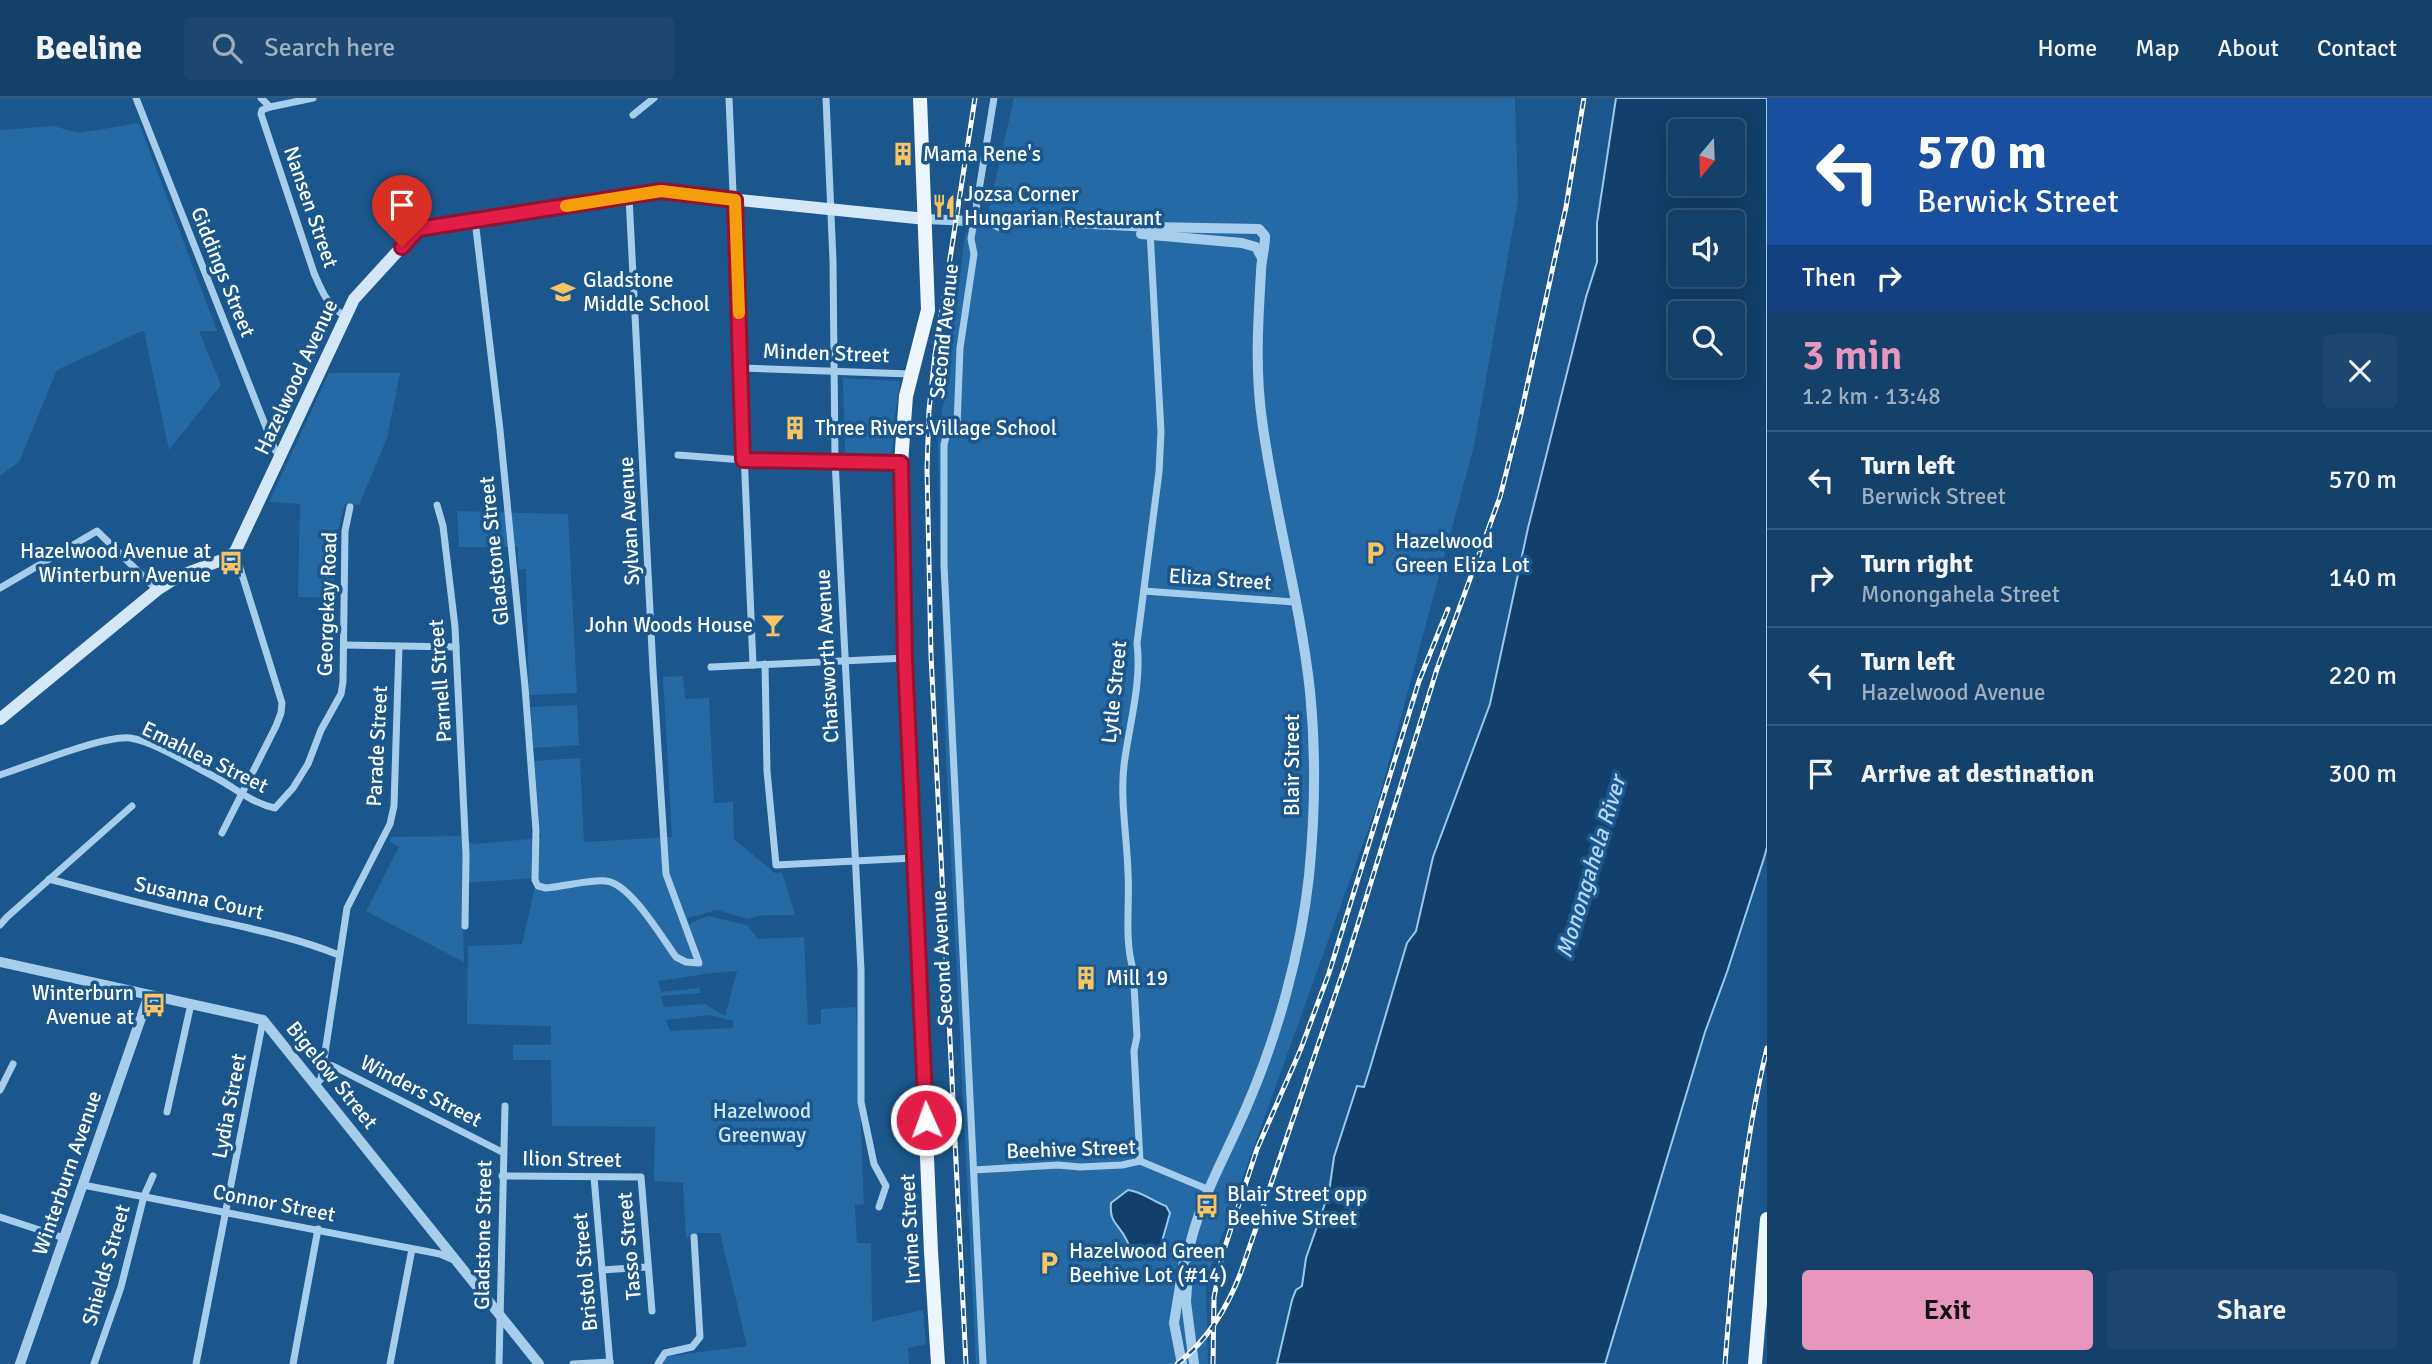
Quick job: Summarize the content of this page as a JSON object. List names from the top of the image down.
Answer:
{
  "streets": {
    "main road": ["Second Avenue", "Hazelwood Avenue", "Irvine Street"],
    "street": [
      "Nansen Street",
      "Giddings Street",
      "Minden Street",
      "Sylvan Avenue",
      "Gladstone Street",
      "Eliza Street",
      "Georgekay Road",
      "Chatsworth Avenue",
      "Parnell Street",
      "Lytle Street",
      "Parade Street",
      "Emahlea Street",
      "Blair Street",
      "Susanna Court",
      "Bigelow Street",
      "Winders Street",
      "Lydia Street",
      "Beehive Street",
      "Ilion Street",
      "Winterburn Avenue",
      "Connor Street",
      "Tasso Street",
      "Shields Street",
      "Bristol Street"
    ]
  },
  "crossings": [
    ["Nansen Street", "Hazelwood Avenue"],
    ["Giddings Street", "Hazelwood Avenue"],
    ["Second Avenue", "Hazelwood Avenue"],
    ["Second Avenue", "Beehive Street"],
    ["Second Avenue", "Irvine Street"],
    ["Minden Street", "Chatsworth Avenue"],
    ["Minden Street", "Irvine Street"],
    ["Hazelwood Avenue", "Sylvan Avenue"],
    ["Hazelwood Avenue", "Gladstone Street"],
    ["Hazelwood Avenue", "Chatsworth Avenue"],
    ["Hazelwood Avenue", "Lytle Street"],
    ["Hazelwood Avenue", "Blair Street"],
    ["Sylvan Avenue", "Gladstone Street"],
    ["Gladstone Street", "Bigelow Street"],
    ["Gladstone Street", "Winders Street"],
    ["Gladstone Street", "Ilion Street"],
    ["Eliza Street", "Lytle Street"],
    ["Eliza Street", "Blair Street"],
    ["Georgekay Road", "Emahlea Street"],
    ["Lytle Street", "Beehive Street"],
    ["Parade Street", "Susanna Court"],
    ["Parade Street", "Bigelow Street"],
    ["Parade Street", "Winders Street"],
    ["Blair Street", "Beehive Street"],
    ["Bigelow Street", "Lydia Street"],
    ["Bigelow Street", "Winterburn Avenue"],
    ["Bigelow Street", "Connor Street"],
    ["Lydia Street", "Connor Street"],
    ["Ilion Street", "Tasso Street"],
    ["Ilion Street", "Bristol Street"],
    ["Winterburn Avenue", "Connor Street"],
    ["Connor Street", "Shields Street"]
  ],
  "water": ["Monongahela River"],
  "parks": ["Hazelwood Greenway"],
  "places": {
    "building": ["Mama Rene's", "Three Rivers Village School", "Mill 19"],
    "restaurant": ["Jozsa Corner Hungarian Restaurant"],
    "school or university": ["Gladstone Middle School"],
    "parking": ["Hazelwood Green Eliza Lot", "Hazelwood Green Beehive Lot (#14)"],
    "bus stop": ["Hazelwood Avenue at Winterburn Avenue", "Winterburn Avenue at", "Blair Street opp Beehive Street"],
    "bar": ["John Woods House"]
  },
  "north": "bottom",
  "page": {
    "header": "Beeline",
    "search": "Search here",
    "nav": [
      "Home",
      "Map",
      "About",
      "Contact"
    ],
    "turn": ["570 m", "Berwick Street"],
    "then": "Then",
    "heading": ["3 min", "1.2 km · 13:48"],
    "list": [
      {
        "name": "Turn left",
        "note": "Berwick Street",
        "value": "570 m"
      },
      {
        "name": "Turn right",
        "note": "Monongahela Street",
        "value": "140 m"
      },
      {
        "name": "Turn left",
        "note": "Hazelwood Avenue",
        "value": "220 m"
      },
      {
        "name": "Arrive at destination",
        "value": "300 m"
      }
    ],
    "buttons": ["Exit", "Share"]
  }
}
